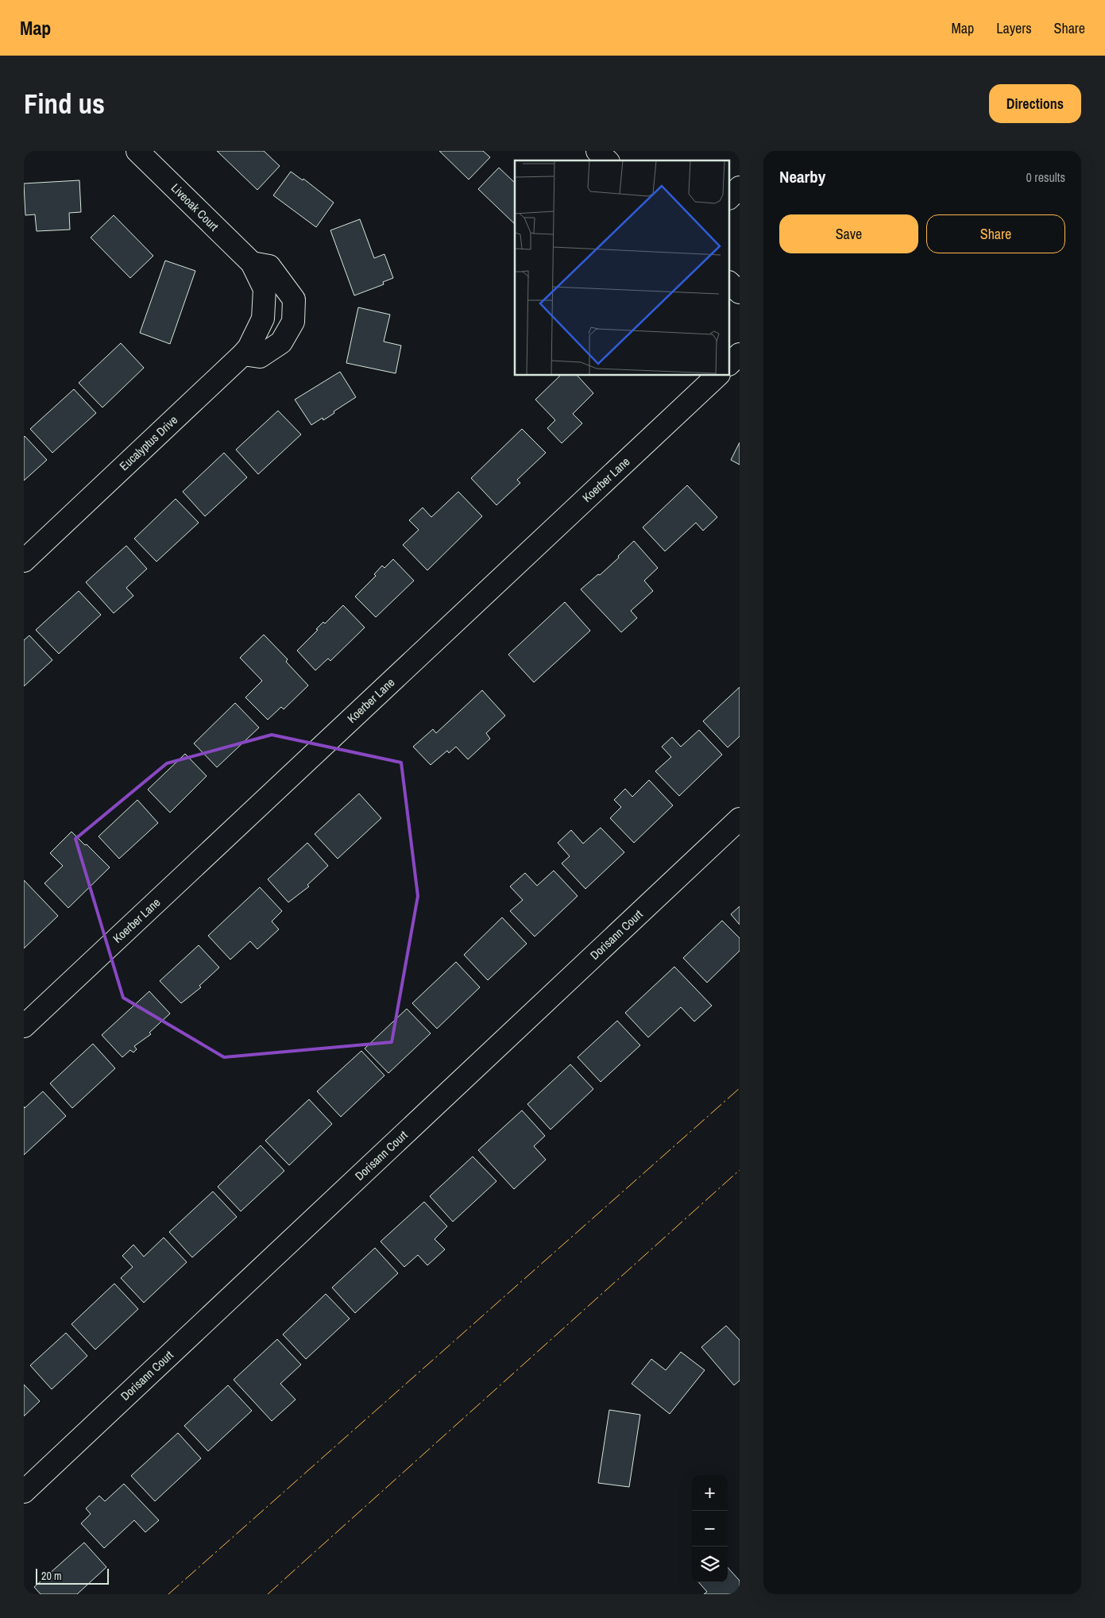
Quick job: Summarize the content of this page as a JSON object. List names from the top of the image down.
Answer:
{
  "streets": {
    "street": [
      "Liveoak Court",
      "Eucalyptus Drive",
      "Koerber Lane",
      "Dorisann Court"
    ]
  },
  "crossings": [
    ["Liveoak Court", "Eucalyptus Drive"]
  ],
  "scale_bar": "20 m",
  "page": {
    "header": "Map",
    "nav": ["Map", "Layers", "Share"],
    "buttons": [
      "Directions",
      ["Save", "Share"]
    ],
    "title": "Find us",
    "heading": ["Nearby", "0 results"],
    "map_buttons": ["+", "−"],
    "scale": "20 m"
  }
}
